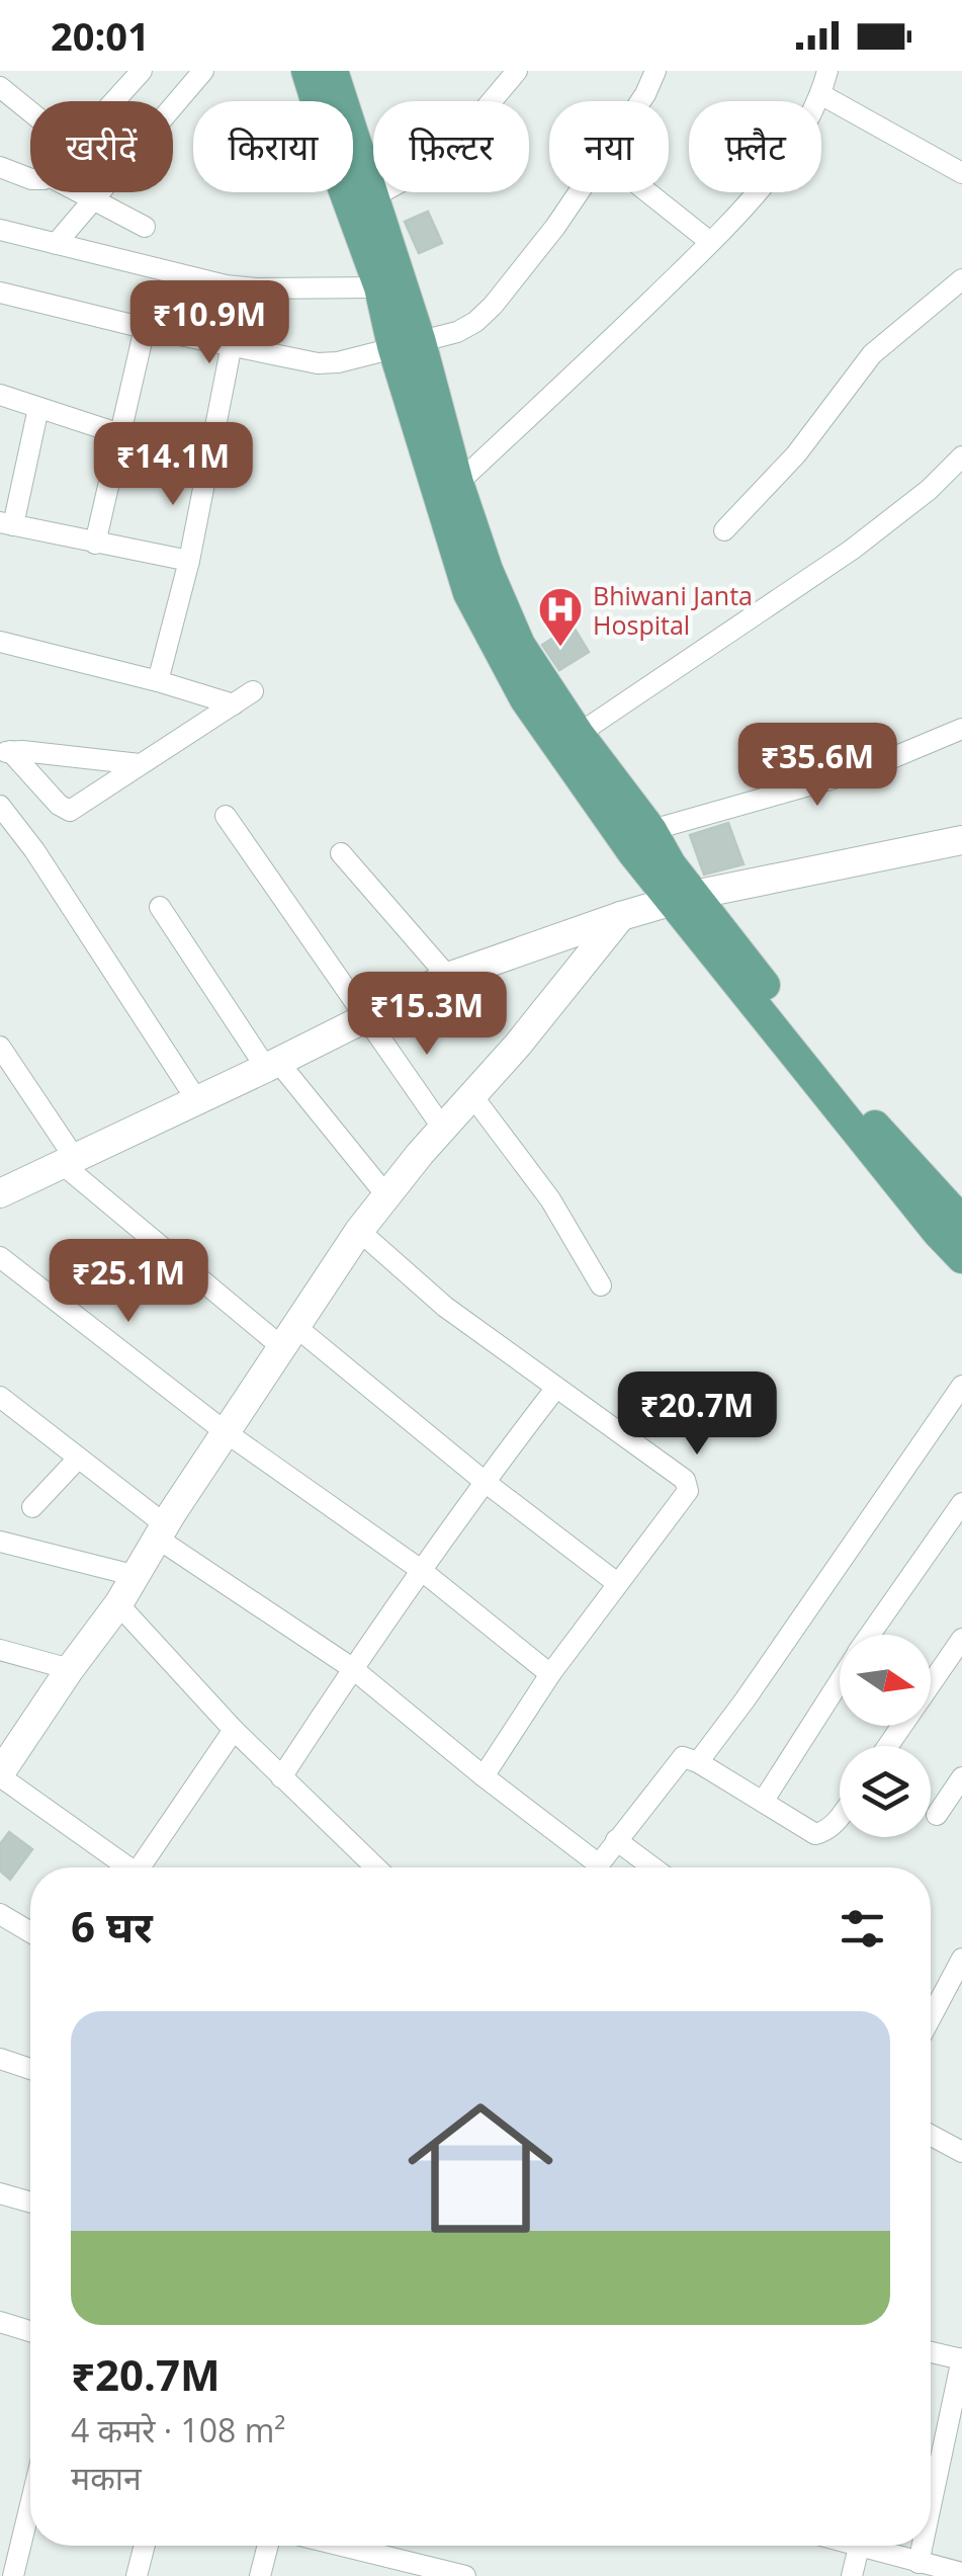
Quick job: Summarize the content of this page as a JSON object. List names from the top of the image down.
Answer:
{
  "places": {
    "hospital": ["Bhiwani Janta Hospital"]
  },
  "north": "right",
  "page": {
    "status": "20:01",
    "chip": [
      "खरीदें",
      "किराया",
      "फ़िल्टर",
      "नया",
      "फ़्लैट"
    ],
    "price": [
      "₹10.9M",
      "₹14.1M",
      "₹35.6M",
      "₹15.3M",
      "₹25.1M",
      "₹20.7M"
    ],
    "heading": "6 घर",
    "list": [
      {
        "name": "₹20.7M",
        "note": "4 कमरे · 108 m² · मकान"
      }
    ]
  }
}
